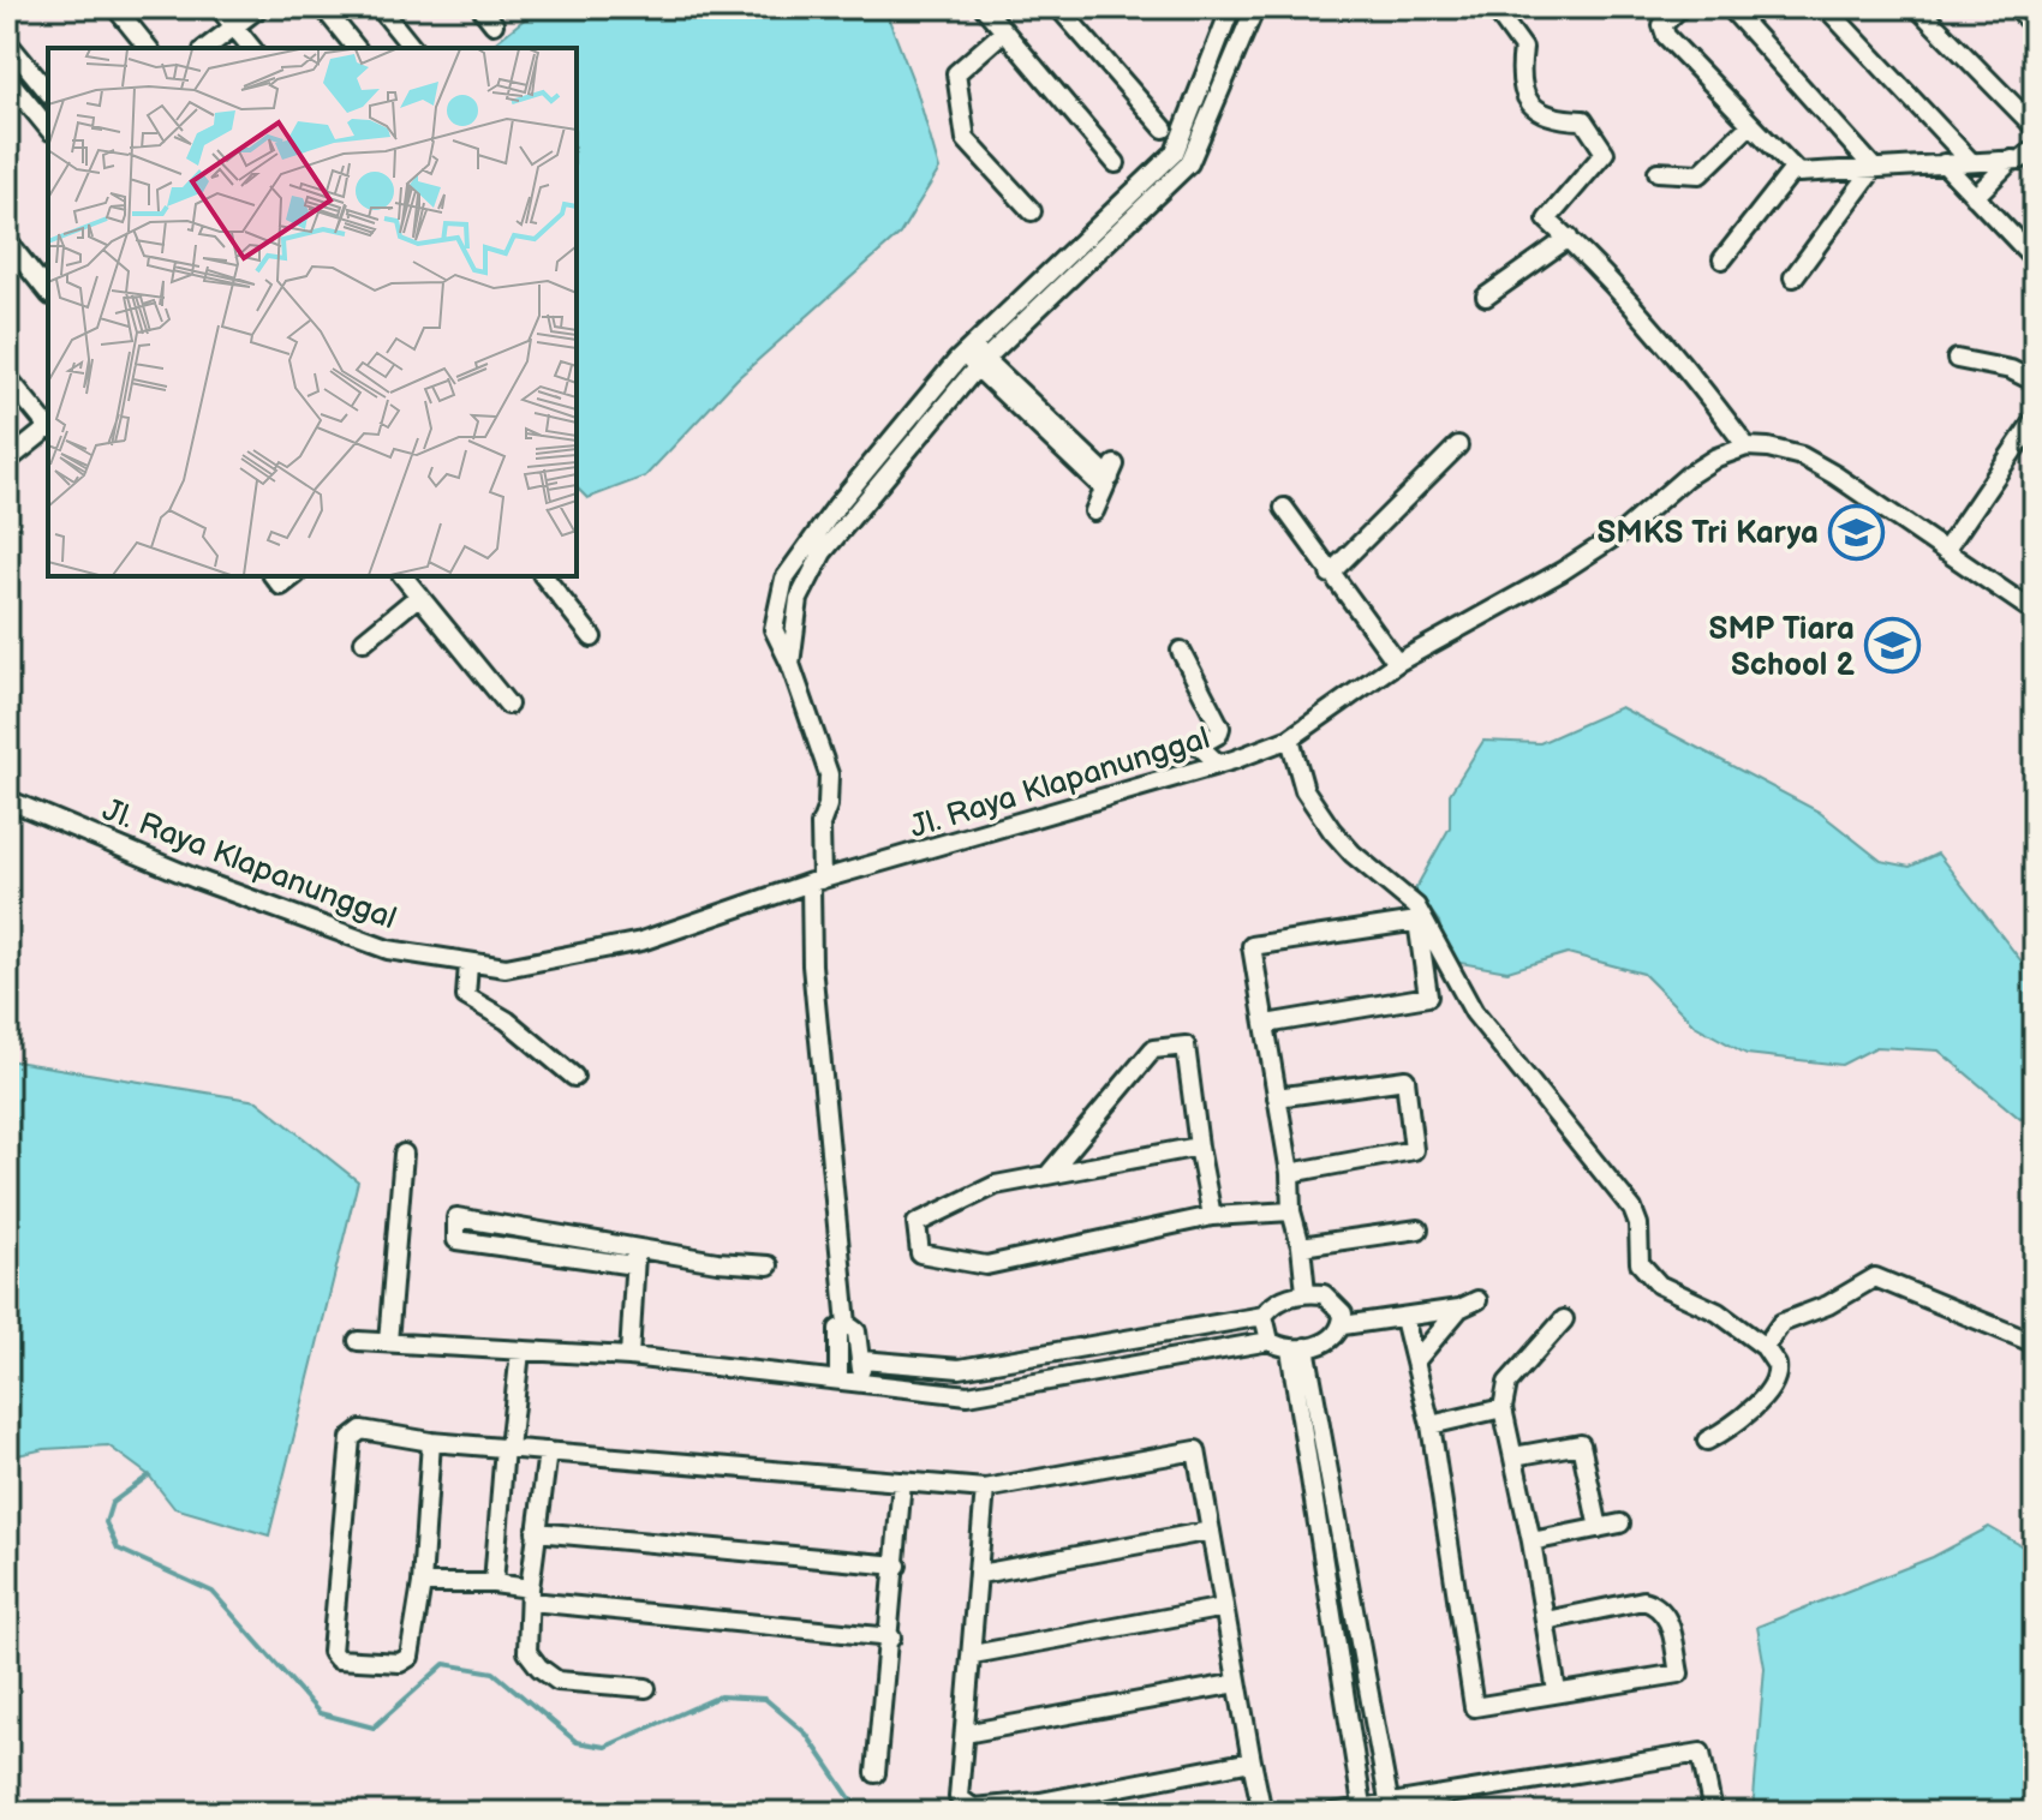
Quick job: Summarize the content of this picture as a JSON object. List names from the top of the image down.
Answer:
{
  "streets": {
    "street": ["Jl. Raya Klapanunggal"]
  },
  "places": {
    "school or university": ["SMKS Tri Karya", "SMP Tiara School 2"]
  }
}
